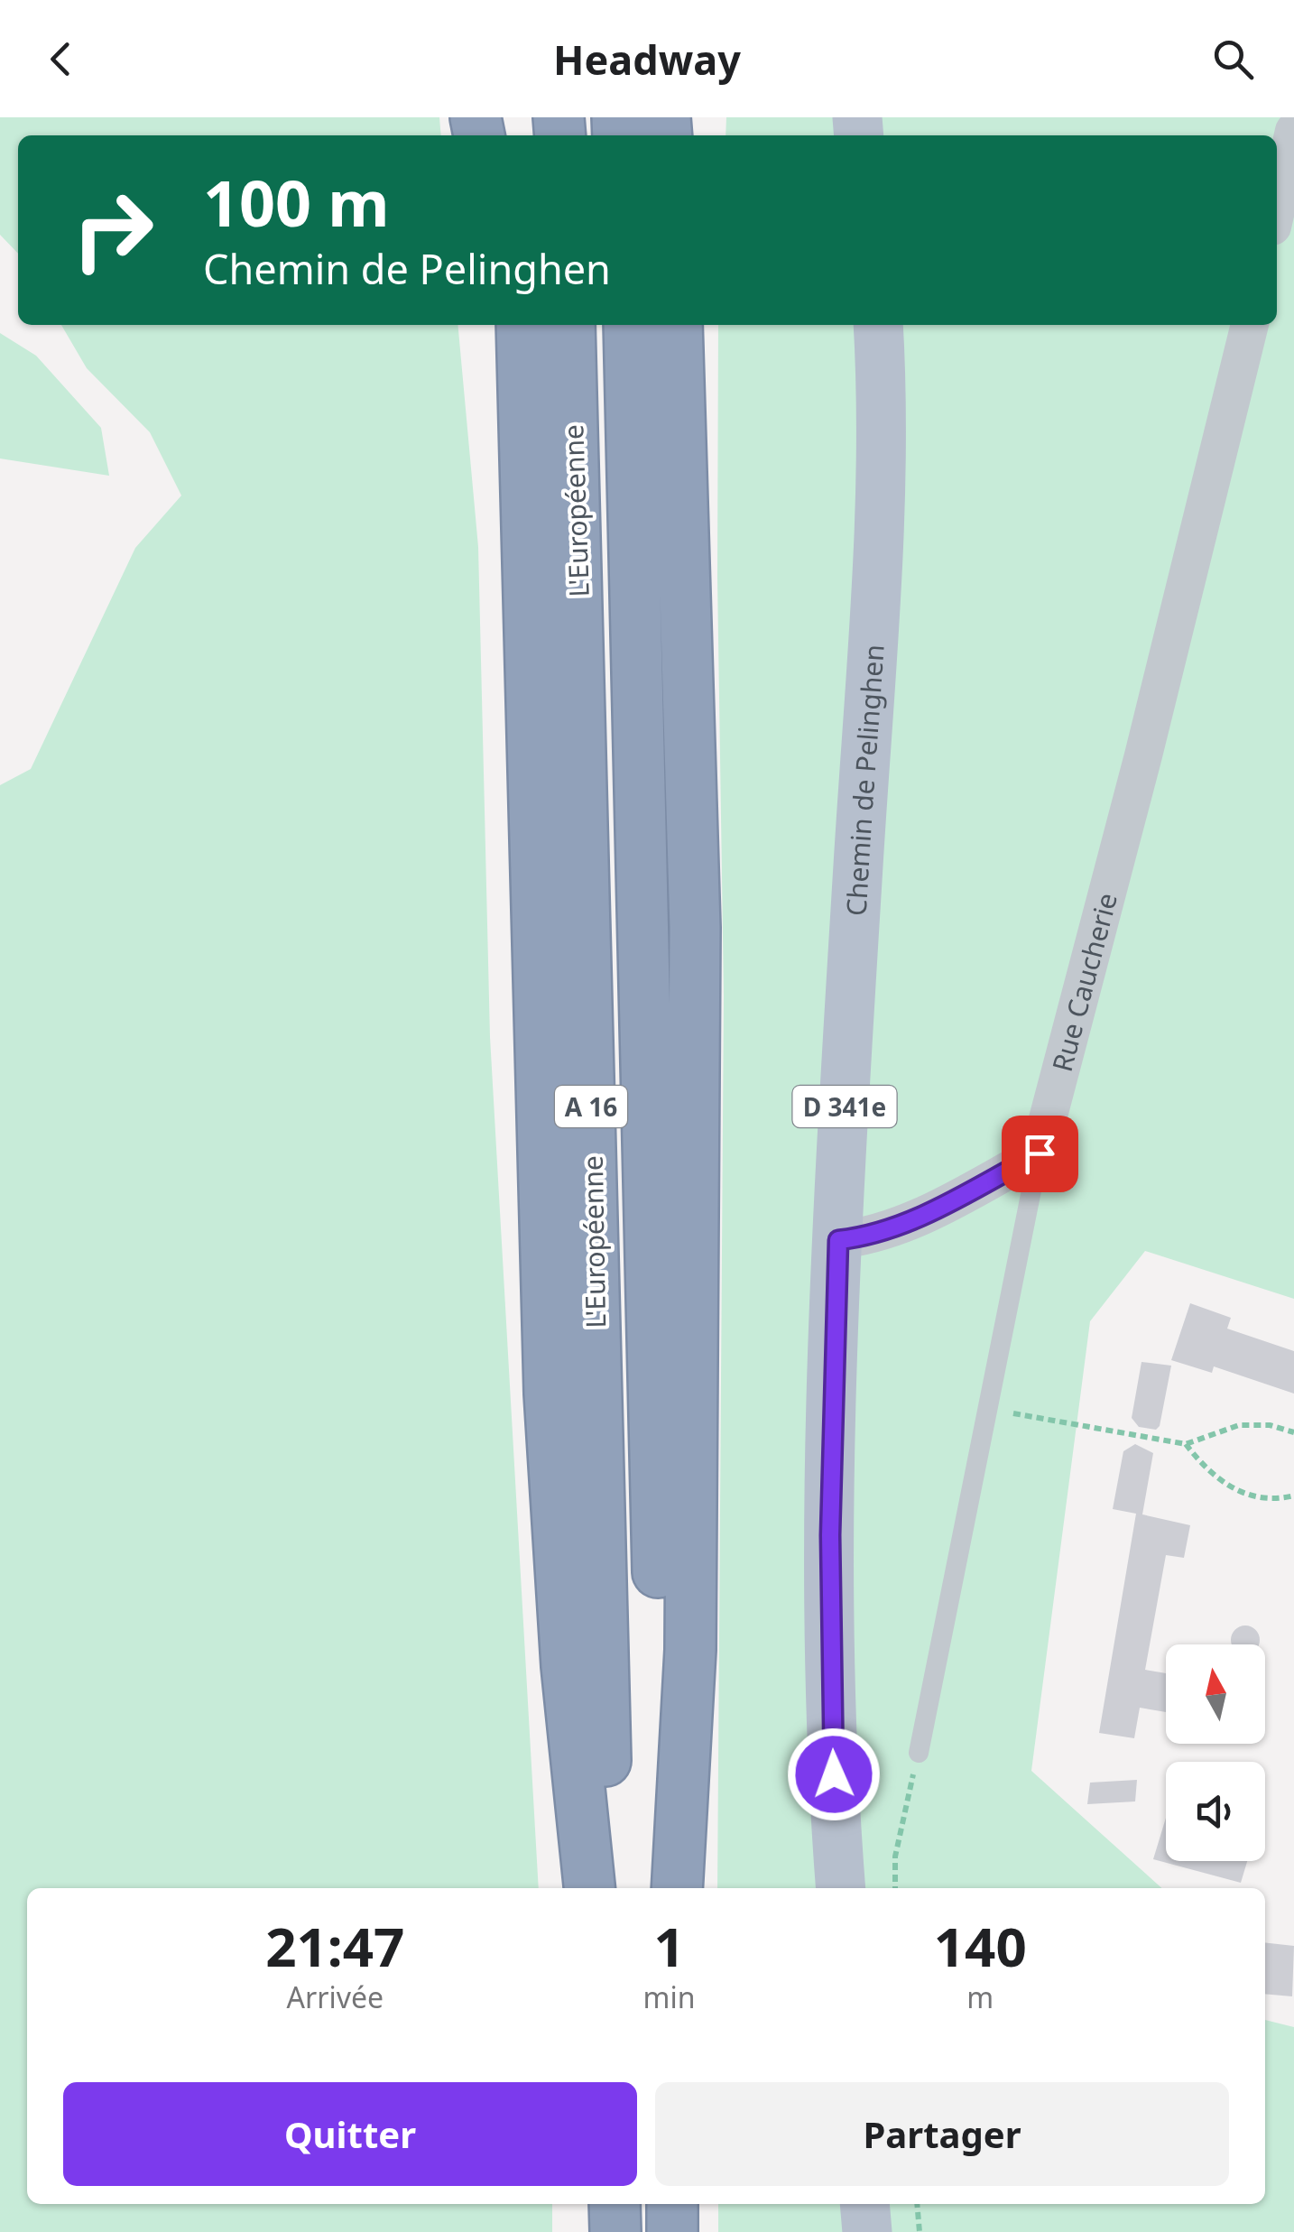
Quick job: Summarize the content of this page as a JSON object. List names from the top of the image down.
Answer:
{
  "streets": {
    "highway": ["L'Européenne", "A 16"],
    "main road": ["Chemin de Pelinghen", "D 341e"],
    "street": ["Rue Caucherie"]
  },
  "north": "top",
  "page": {
    "header": "Headway",
    "turn": ["100 m", "Chemin de Pelinghen"],
    "eta": [
      "21:47",
      "Arrivée",
      "1",
      "min",
      "140",
      "m"
    ],
    "buttons": ["Quitter", "Partager"]
  }
}
